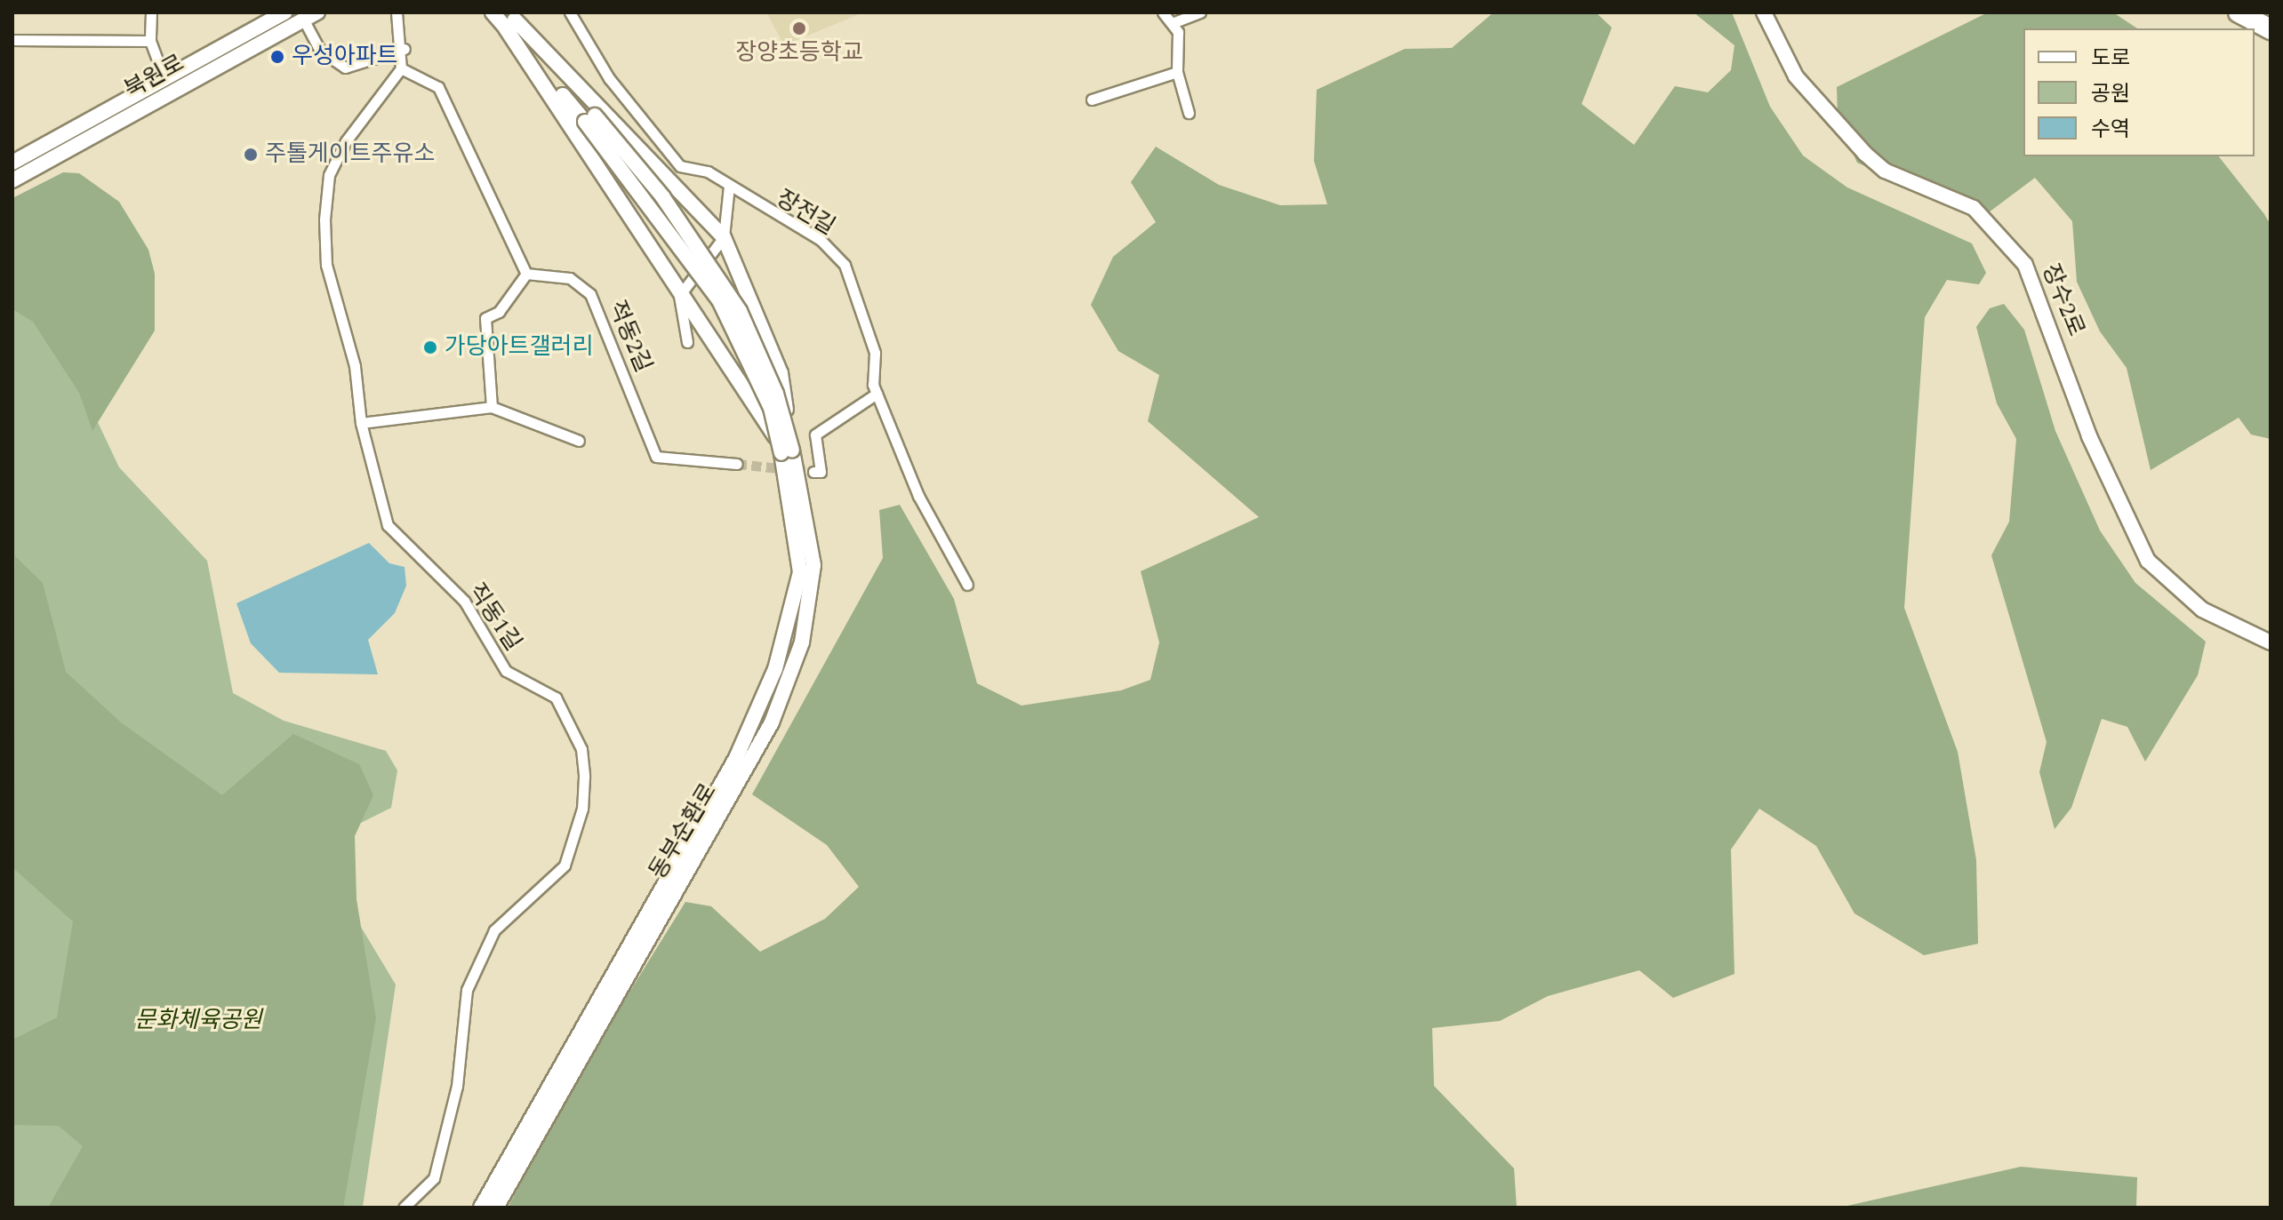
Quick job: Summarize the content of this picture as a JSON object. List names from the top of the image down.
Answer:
{
  "streets": {
    "street": [
      "북원로",
      "장전길",
      "장수2로",
      "적동2길",
      "직동1길",
      "동부순환로"
    ]
  },
  "parks": ["문화체육공원"],
  "places": [
    "장양초등학교",
    "우성아파트",
    "주톨게이트주유소",
    "가당아트갤러리"
  ],
  "legend": ["도로", "공원", "수역"]
}
